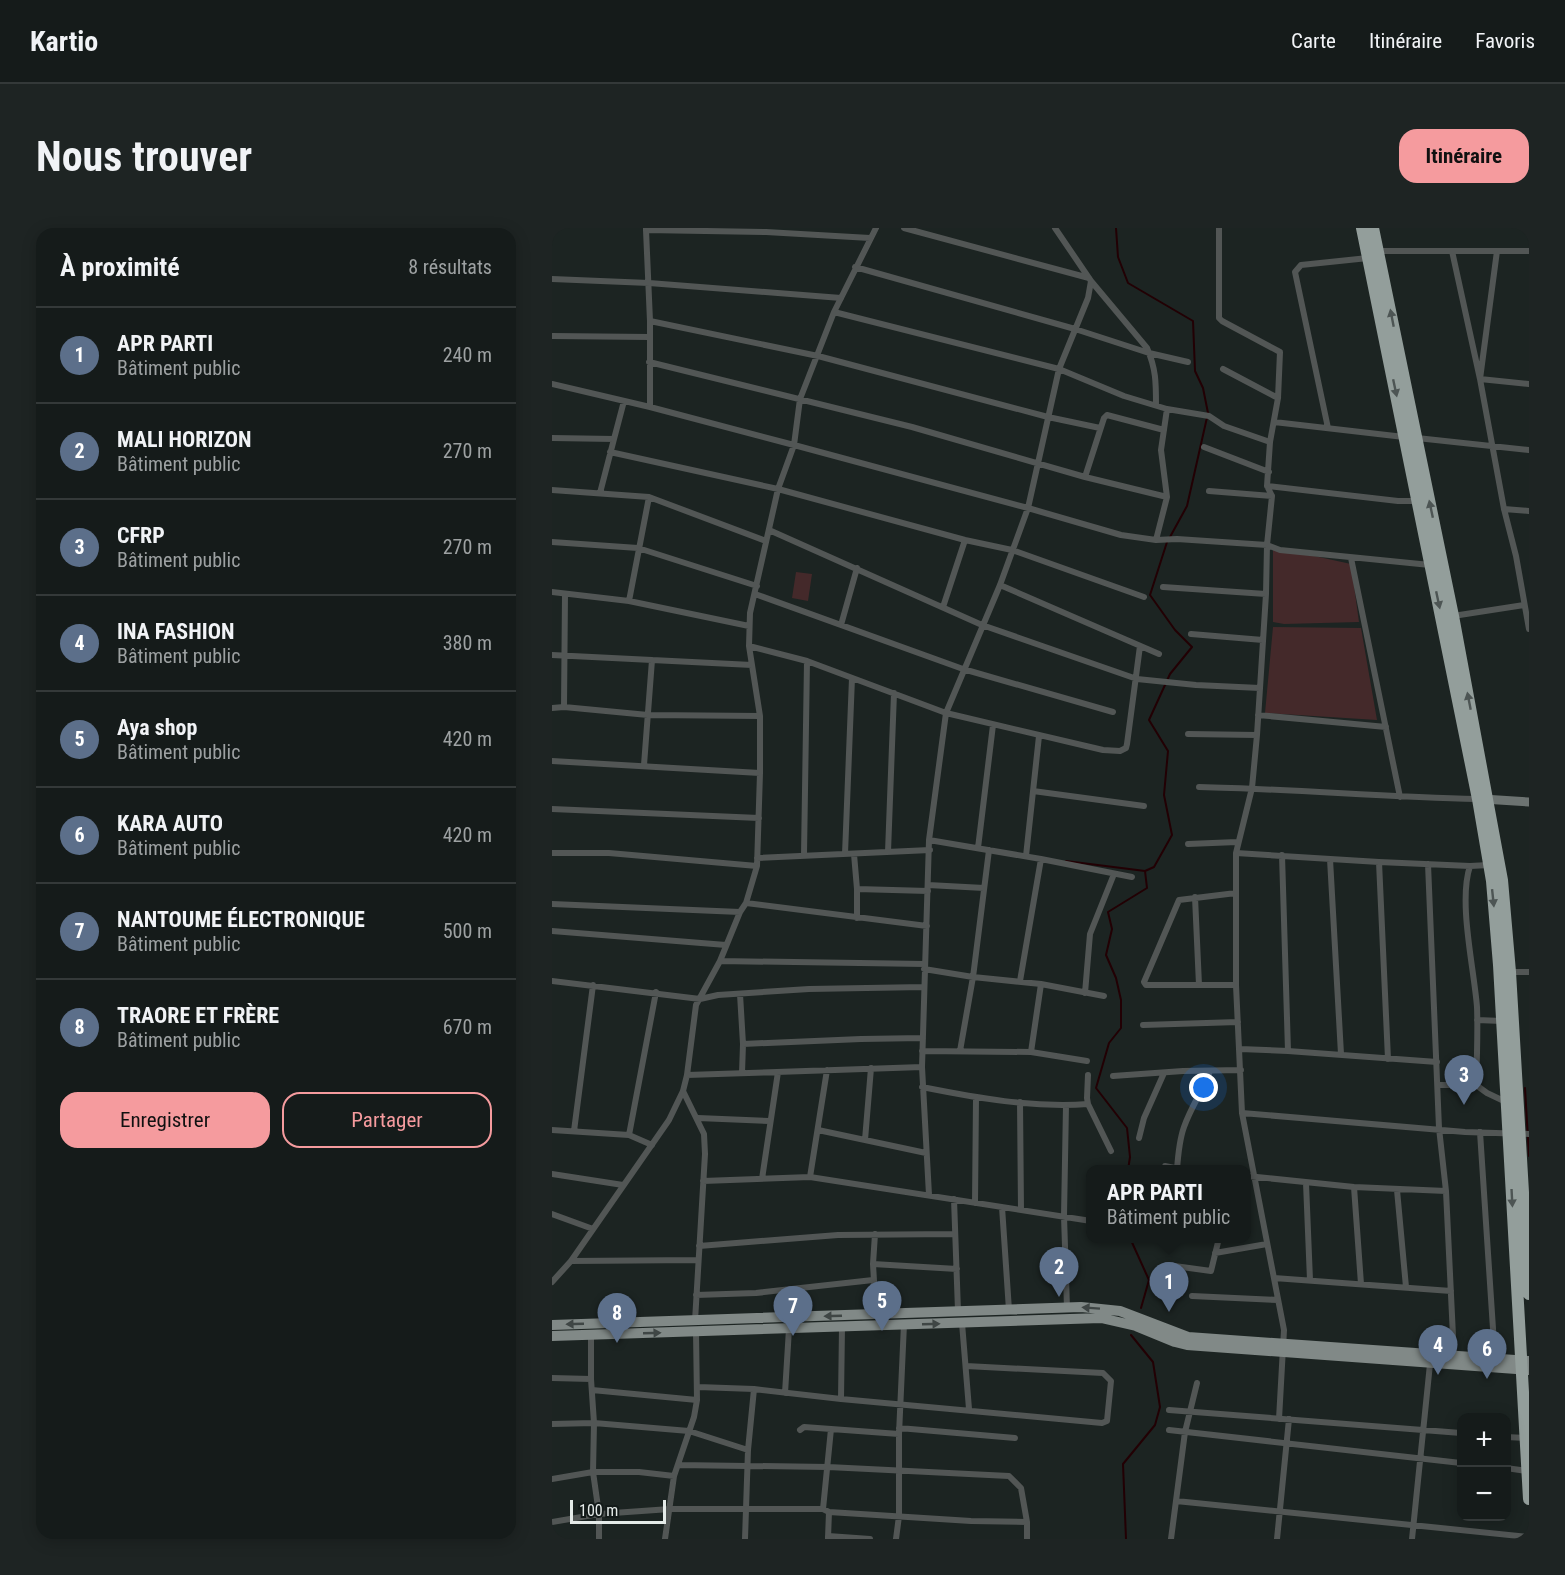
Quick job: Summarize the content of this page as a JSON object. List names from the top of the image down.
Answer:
{
  "scale_bar": "100 m",
  "page": {
    "header": "Kartio",
    "nav": ["Carte", "Itinéraire", "Favoris"],
    "buttons": [
      "Itinéraire",
      ["Enregistrer", "Partager"]
    ],
    "title": "Nous trouver",
    "heading": ["À proximité", "8 résultats"],
    "list": [
      {
        "mark": "1",
        "name": "APR PARTI",
        "note": "Bâtiment public",
        "value": "240 m"
      },
      {
        "mark": "2",
        "name": "MALI HORIZON",
        "note": "Bâtiment public",
        "value": "270 m"
      },
      {
        "mark": "3",
        "name": "CFRP",
        "note": "Bâtiment public",
        "value": "270 m"
      },
      {
        "mark": "4",
        "name": "INA FASHION",
        "note": "Bâtiment public",
        "value": "380 m"
      },
      {
        "mark": "5",
        "name": "Aya shop",
        "note": "Bâtiment public",
        "value": "420 m"
      },
      {
        "mark": "6",
        "name": "KARA AUTO",
        "note": "Bâtiment public",
        "value": "420 m"
      },
      {
        "mark": "7",
        "name": "NANTOUME ÉLECTRONIQUE",
        "note": "Bâtiment public",
        "value": "500 m"
      },
      {
        "mark": "8",
        "name": "TRAORE ET FRÈRE",
        "note": "Bâtiment public",
        "value": "670 m"
      }
    ],
    "pins": [
      "3",
      "2",
      "1",
      "5",
      "7",
      "8",
      "4",
      "6"
    ],
    "popup": ["APR PARTI", "Bâtiment public"],
    "map_buttons": ["+", "−"],
    "scale": "100 m"
  }
}
